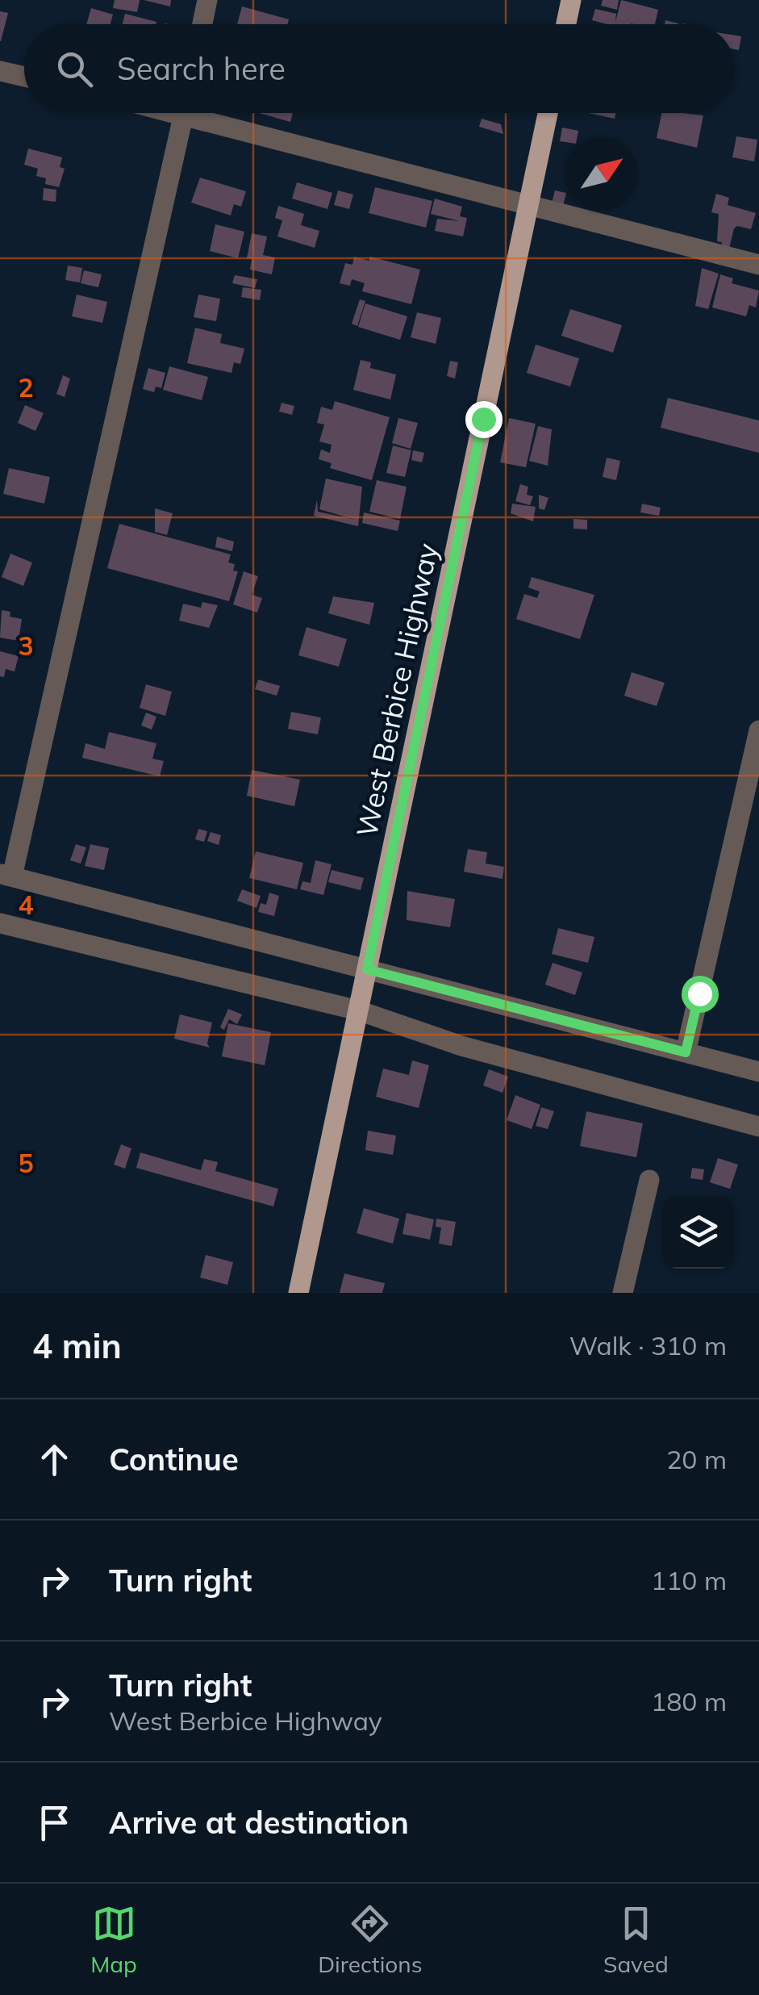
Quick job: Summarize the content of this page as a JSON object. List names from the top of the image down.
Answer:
{
  "streets": {
    "main road": ["West Berbice Highway"]
  },
  "north": "top right",
  "page": {
    "search": "Search here",
    "heading": ["4 min", "Walk · 310 m"],
    "list": [
      ["Continue", "20 m"],
      ["Turn right", "110 m"],
      ["Turn right", "West Berbice Highway", "180 m"],
      "Arrive at destination"
    ],
    "nav": ["Map", "Directions", "Saved"]
  },
  "grid": {
    "rows": [
      "2",
      "3",
      "4",
      "5"
    ]
  }
}
